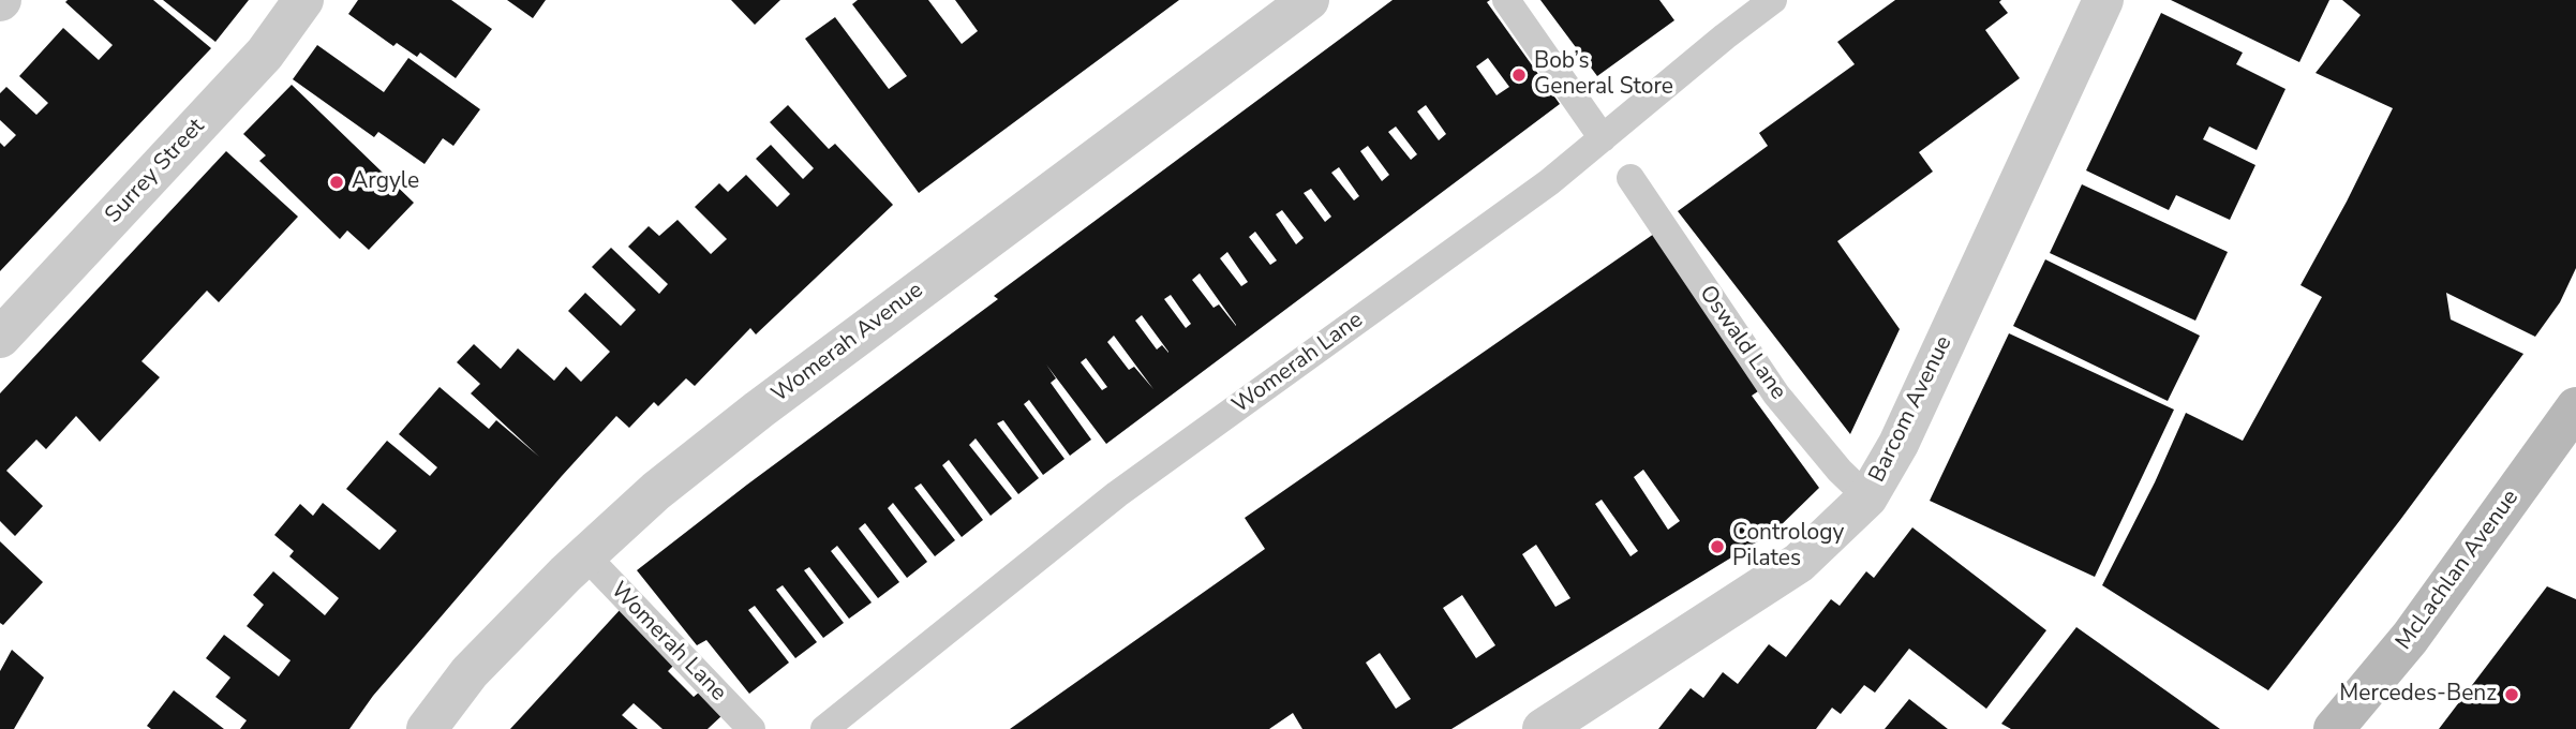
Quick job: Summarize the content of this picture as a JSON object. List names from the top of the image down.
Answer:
{
  "streets": {
    "main road": ["McLachlan Avenue"],
    "street": ["Surrey Street", "Womerah Avenue", "Barcom Avenue"],
    "lane": ["Oswald Lane", "Womerah Lane"]
  },
  "crossings": [
    ["Womerah Avenue", "Womerah Lane"],
    ["Oswald Lane", "Barcom Avenue"]
  ],
  "places": [
    "Bob’s General Store",
    "Argyle",
    "Contrology Pilates",
    "Mercedes-Benz"
  ]
}
